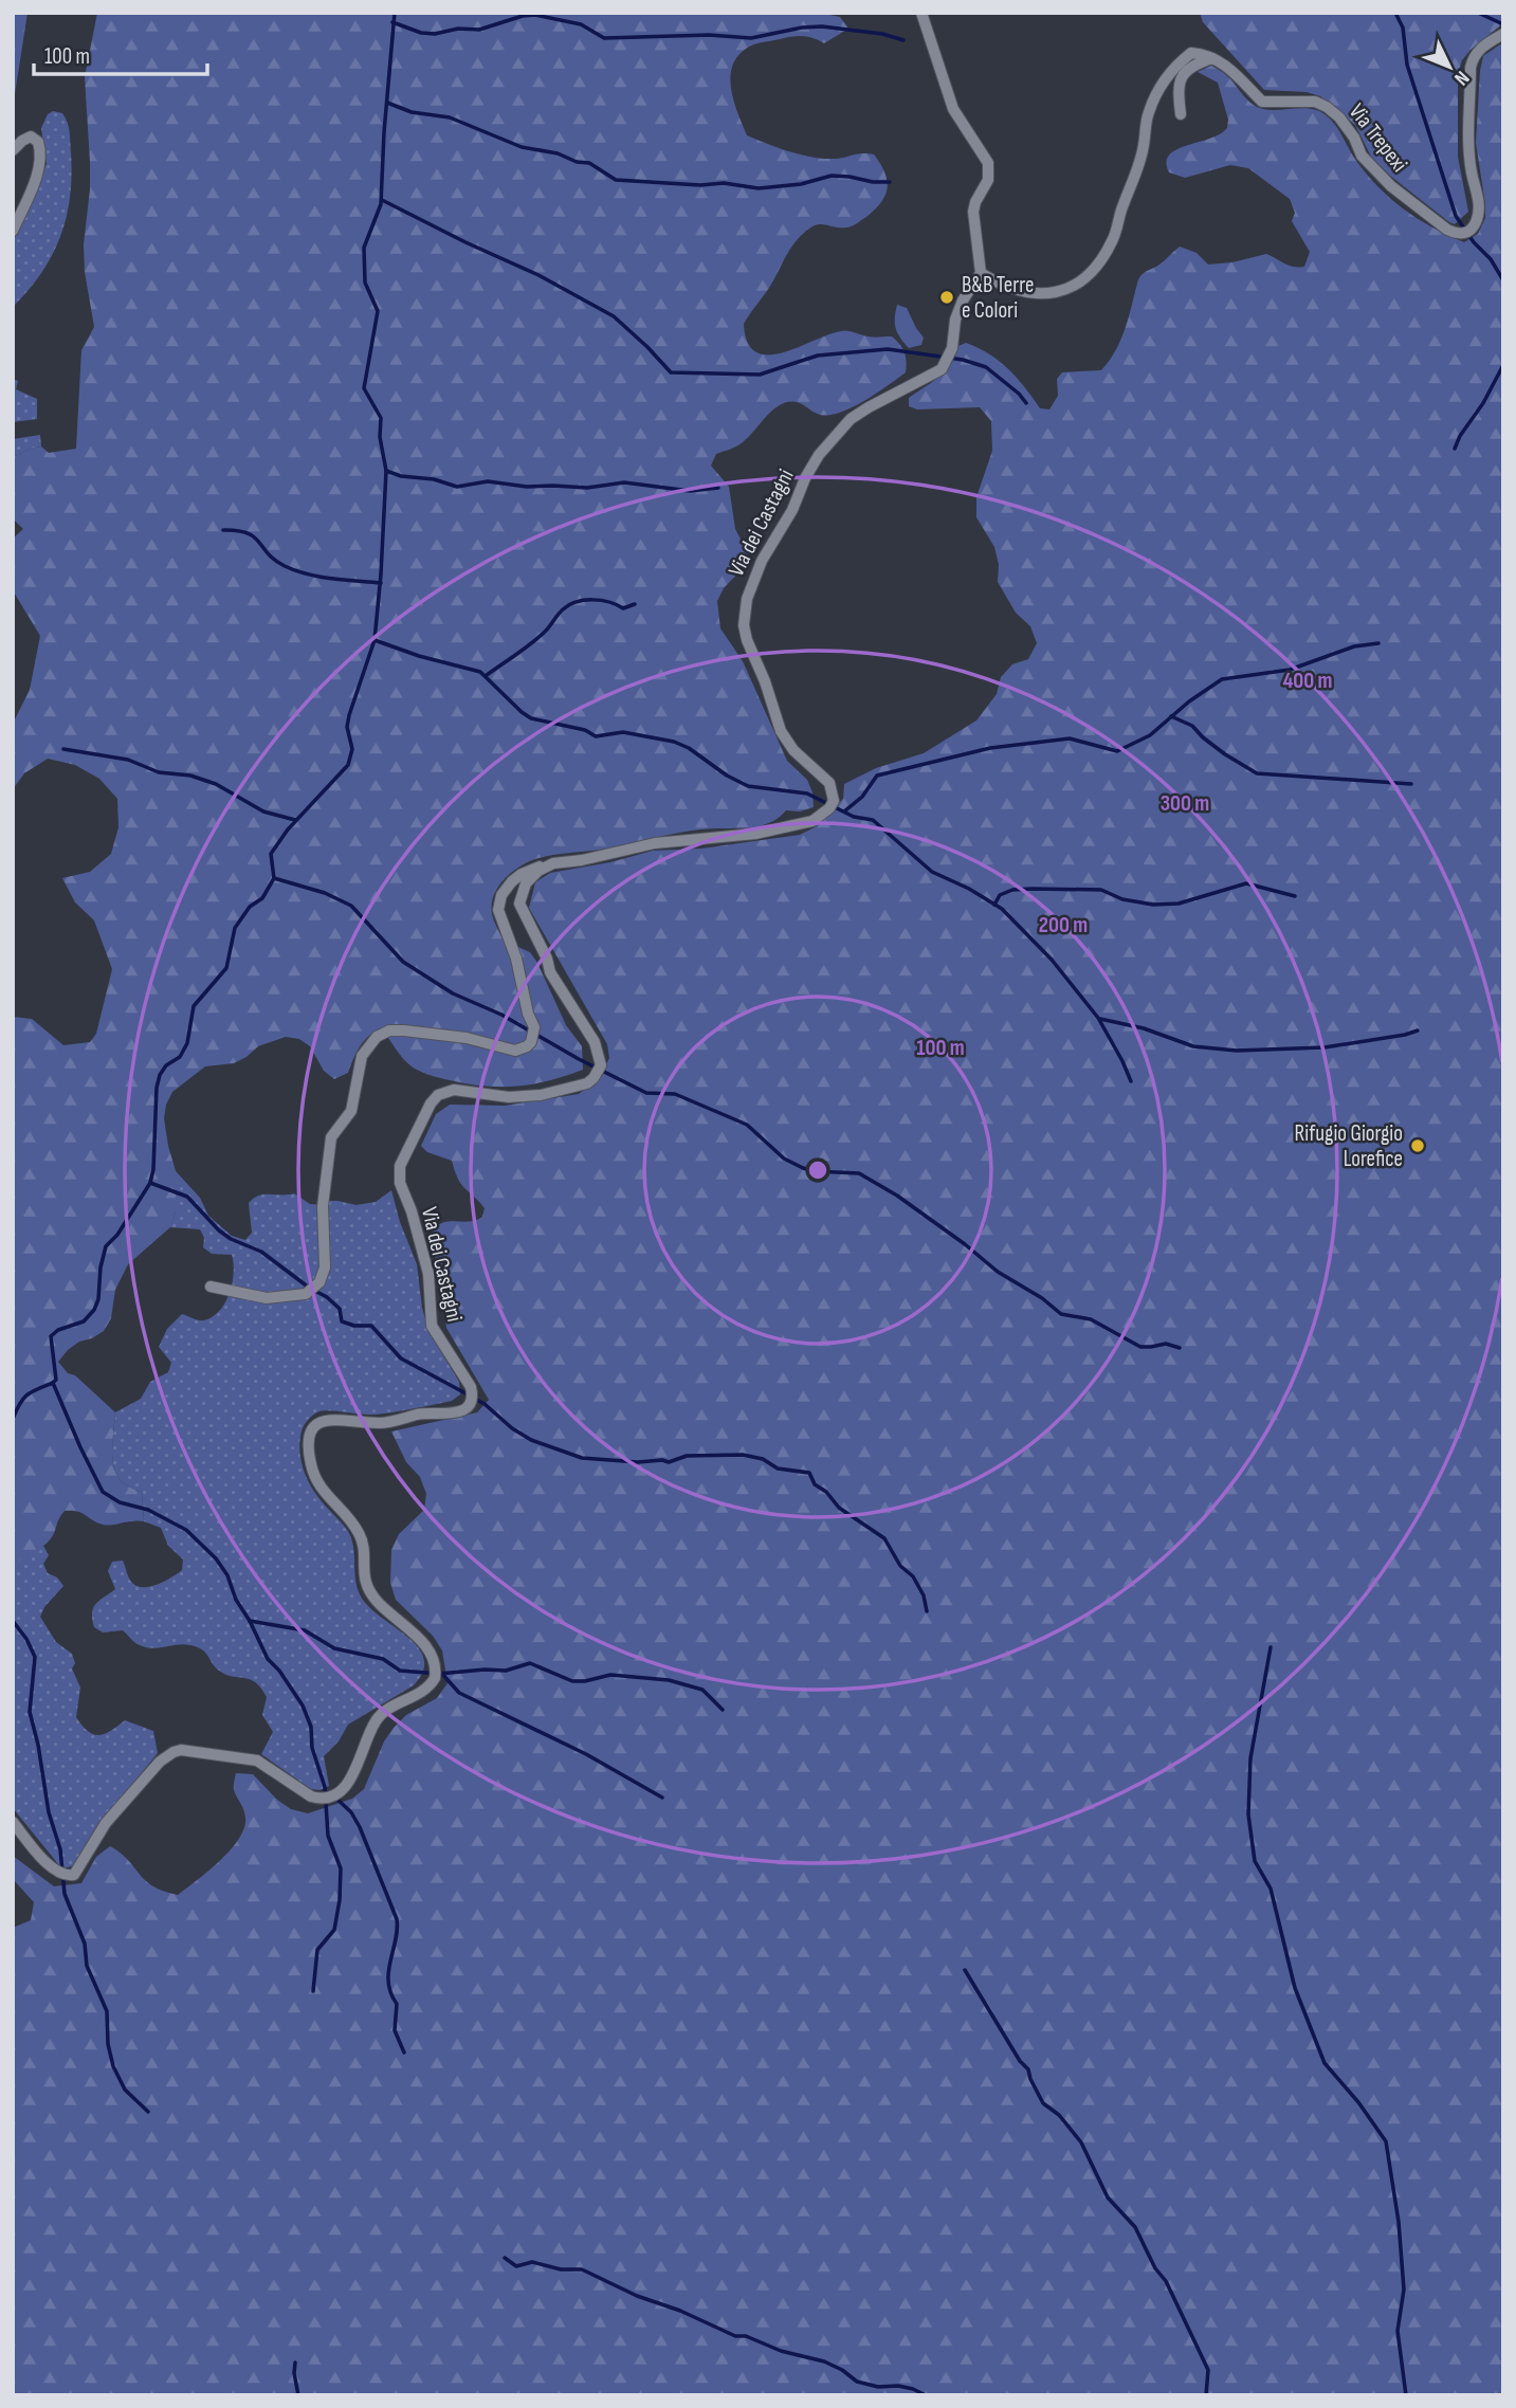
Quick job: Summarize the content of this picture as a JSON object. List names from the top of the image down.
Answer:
{
  "streets": {
    "street": ["Via Trepexi", "Via dei Castagni"]
  },
  "places": ["B&B Terre e Colori", "Rifugio Giorgio Lorefice"],
  "scale_bar": "100 m",
  "north": "bottom right",
  "rings": [
    "400 m",
    "300 m",
    "200 m",
    "100 m"
  ]
}
